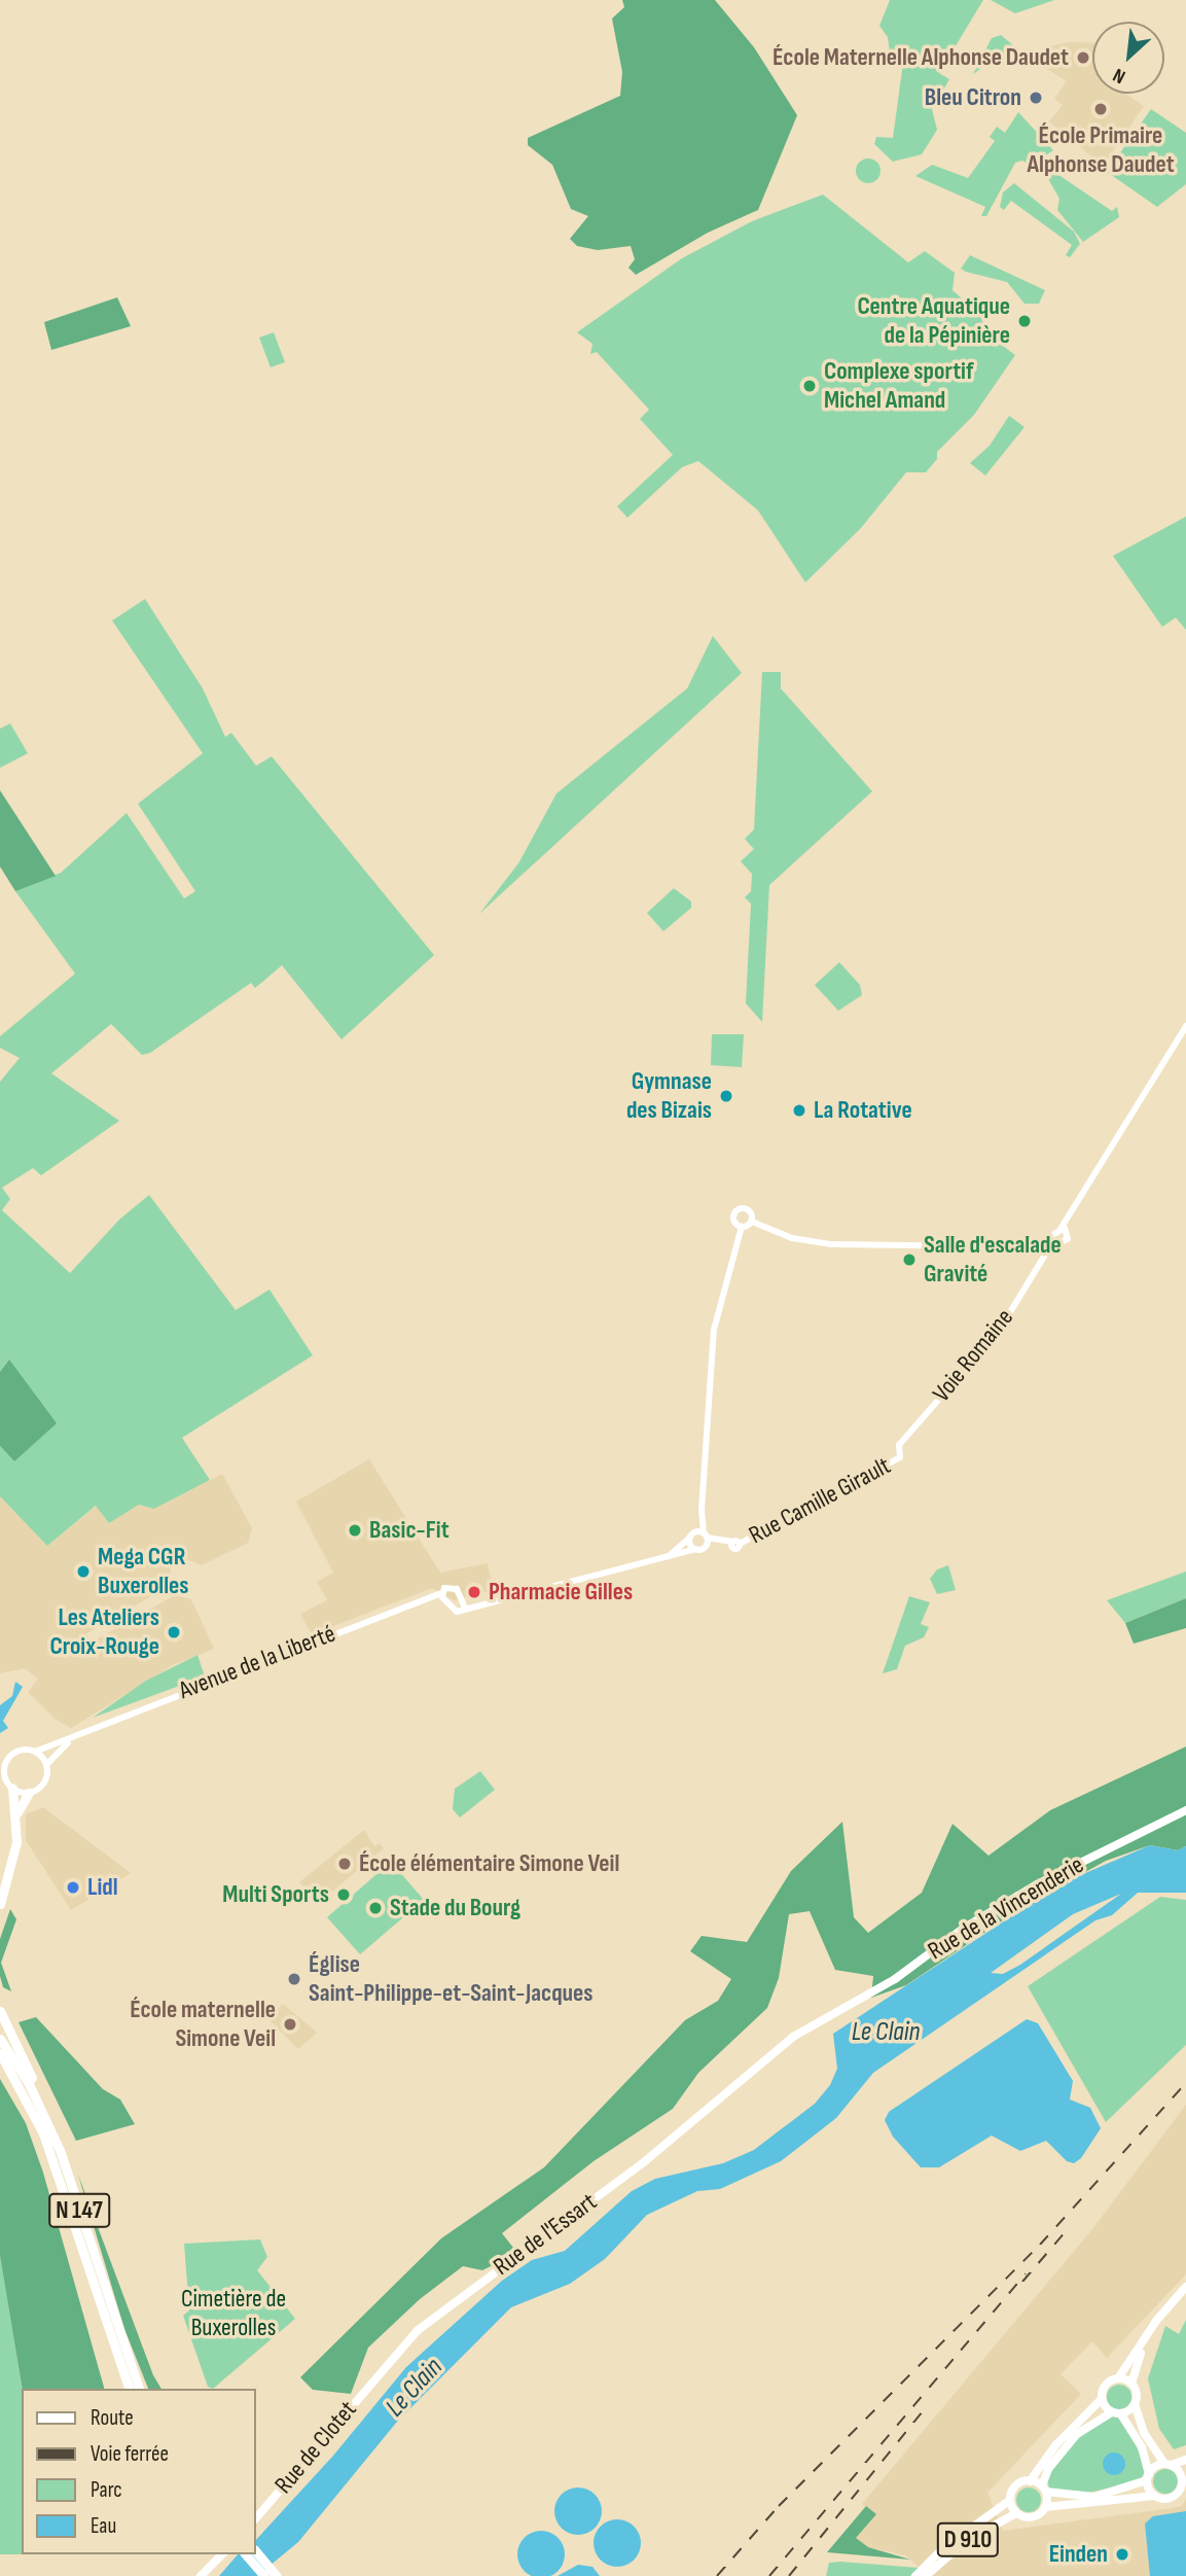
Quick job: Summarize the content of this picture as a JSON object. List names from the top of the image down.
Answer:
{
  "streets": {
    "highway": ["N 147"],
    "main road": [
      "Rue de la Vincenderie",
      "Rue de l'Essart",
      "Rue de Clotet",
      "D 910"
    ],
    "street": ["Voie Romaine", "Rue Camille Girault", "Avenue de la Liberté"]
  },
  "crossings": [
    ["Voie Romaine", "Rue Camille Girault"],
    ["Rue de la Vincenderie", "Rue de l'Essart"],
    ["Rue de l'Essart", "Rue de Clotet"]
  ],
  "water": ["Le Clain"],
  "parks": ["Cimetière de Buxerolles"],
  "places": [
    "École Maternelle Alphonse Daudet",
    "Bleu Citron",
    "École Primaire Alphonse Daudet",
    "Centre Aquatique de la Pépinière",
    "Complexe sportif Michel Amand",
    "Gymnase des Bizais",
    "La Rotative",
    "Salle d'escalade Gravité",
    "Basic-Fit",
    "Mega CGR Buxerolles",
    "Pharmacie Gilles",
    "Les Ateliers Croix-Rouge",
    "École élémentaire Simone Veil",
    "Lidl",
    "Multi Sports",
    "Stade du Bourg",
    "Église Saint-Philippe-et-Saint-Jacques",
    "École maternelle Simone Veil",
    "Einden"
  ],
  "legend": [
    "Route",
    "Voie ferrée",
    "Parc",
    "Eau"
  ],
  "north": "bottom left"
}
